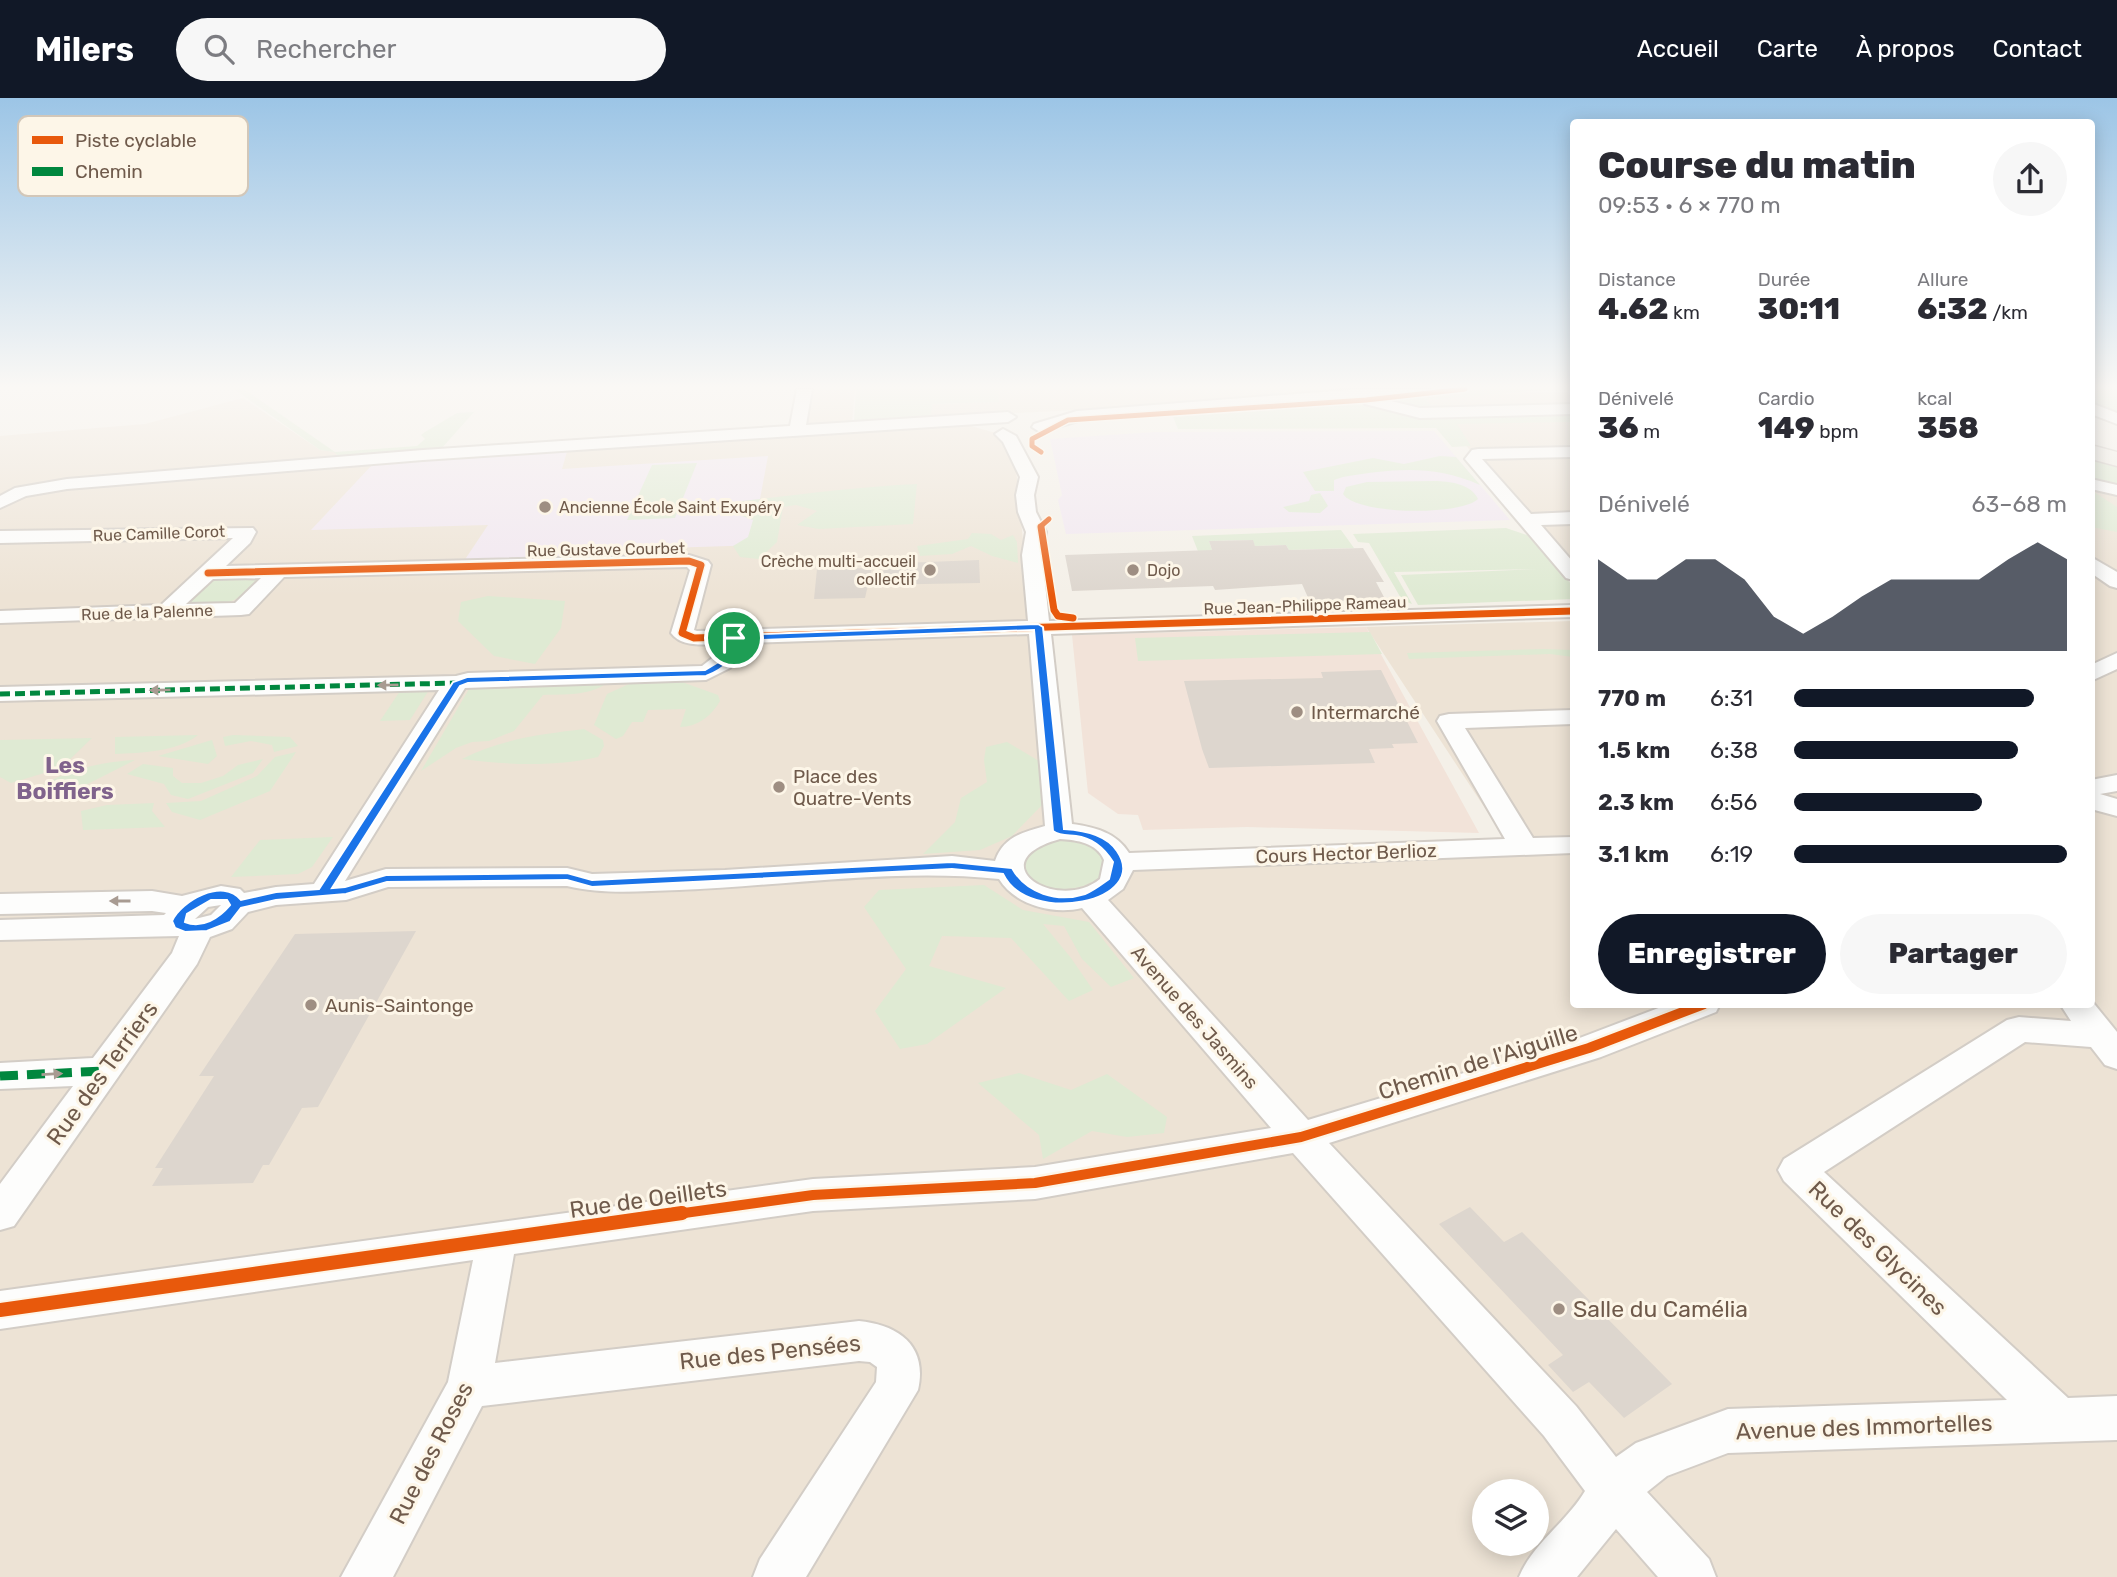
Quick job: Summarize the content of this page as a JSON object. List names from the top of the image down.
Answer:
{
  "streets": {
    "street": [
      "Rue Camille Corot",
      "Rue Gustave Courbet",
      "Rue Jean-Philippe Rameau",
      "Rue de la Palenne",
      "Cours Hector Berlioz",
      "Avenue des Jasmins",
      "Chemin de l'Aiguille",
      "Rue des Terriers",
      "Rue de Oeillets",
      "Rue des Glycines",
      "Rue des Pensées",
      "Avenue des Immortelles",
      "Rue des Roses"
    ]
  },
  "crossings": [
    ["Rue Camille Corot", "Rue Gustave Courbet"],
    ["Rue Camille Corot", "Rue de la Palenne"],
    ["Rue Gustave Courbet", "Rue Jean-Philippe Rameau"],
    ["Rue Gustave Courbet", "Rue de la Palenne"],
    ["Cours Hector Berlioz", "Avenue des Jasmins"],
    ["Avenue des Jasmins", "Chemin de l'Aiguille"],
    ["Avenue des Jasmins", "Rue de Oeillets"],
    ["Avenue des Jasmins", "Avenue des Immortelles"],
    ["Chemin de l'Aiguille", "Rue de Oeillets"],
    ["Rue de Oeillets", "Rue des Roses"],
    ["Rue des Glycines", "Avenue des Immortelles"],
    ["Rue des Pensées", "Rue des Roses"]
  ],
  "districts": ["Les Boiffiers"],
  "places": [
    "Ancienne École Saint Exupéry",
    "Crèche multi-accueil collectif",
    "Dojo",
    "Intermarché",
    "Place des Quatre-Vents",
    "Aunis-Saintonge",
    "Salle du Camélia"
  ],
  "legend": ["Piste cyclable", "Chemin"],
  "page": {
    "header": "Milers",
    "search": "Rechercher",
    "nav": [
      "Accueil",
      "Carte",
      "À propos",
      "Contact"
    ],
    "heading": ["Course du matin", "09:53 · 6 × 770 m"],
    "stats": [
      ["Distance", "4.62 km"],
      ["Durée", "30:11"],
      ["Allure", "6:32 /km"],
      ["Dénivelé", "36 m"],
      ["Cardio", "149 bpm"],
      ["kcal", "358"]
    ],
    "chart": ["Dénivelé", "63–68 m"],
    "list": [
      {
        "name": "770 m",
        "note": "6:31"
      },
      {
        "name": "1.5 km",
        "note": "6:38"
      },
      {
        "name": "2.3 km",
        "note": "6:56"
      },
      {
        "name": "3.1 km",
        "note": "6:19"
      }
    ],
    "buttons": ["Enregistrer", "Partager"]
  }
}
